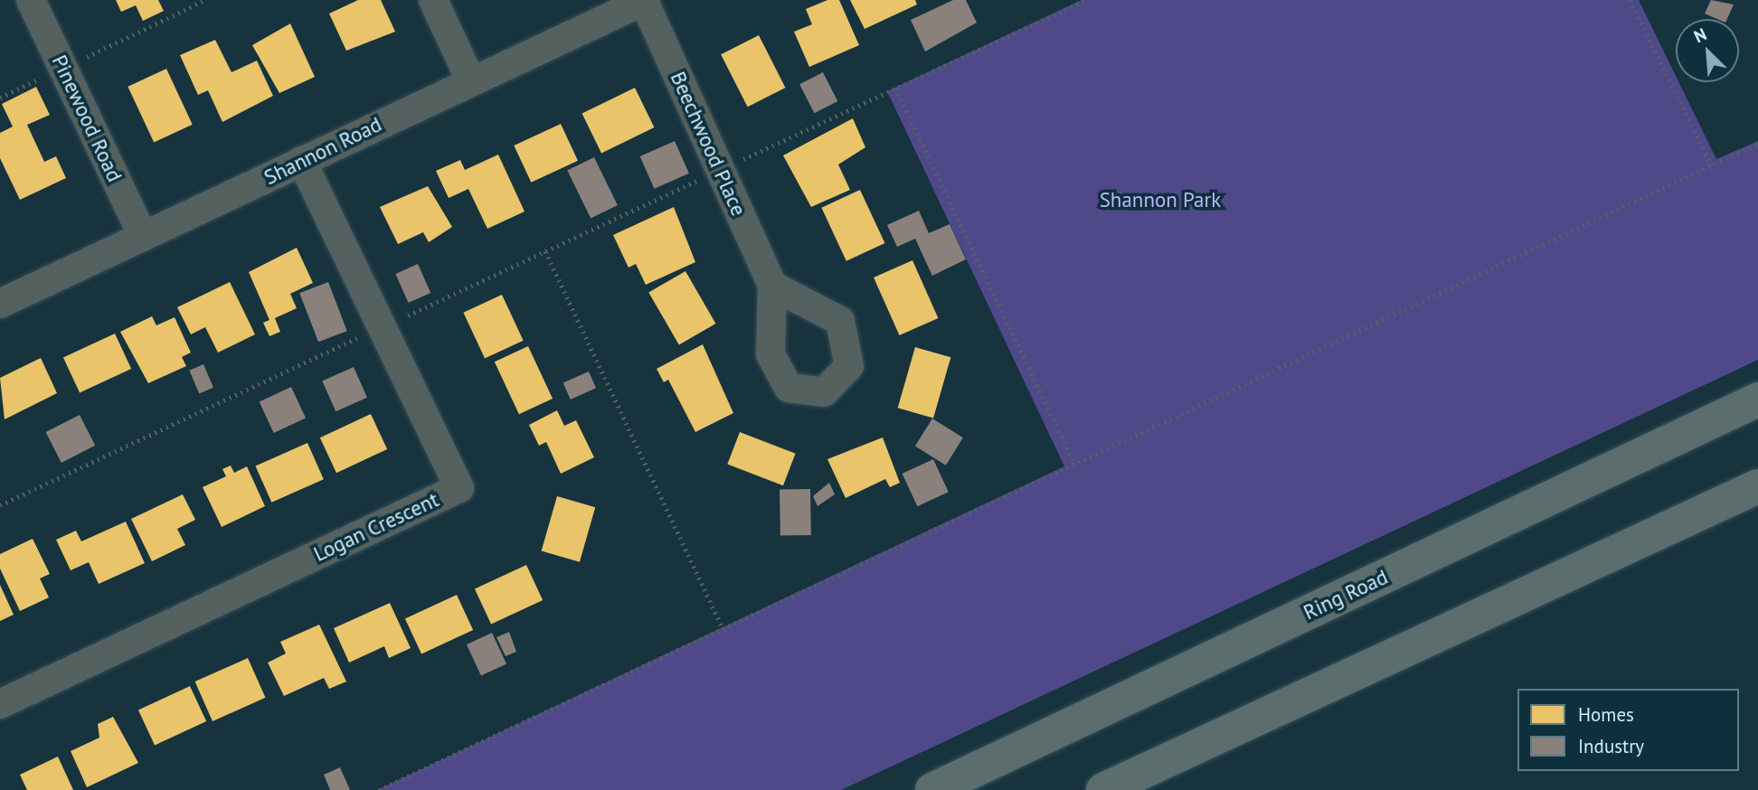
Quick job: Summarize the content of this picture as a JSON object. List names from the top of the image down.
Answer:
{
  "streets": {
    "highway": ["Ring Road"],
    "street": [
      "Pinewood Road",
      "Beechwood Place",
      "Shannon Road",
      "Logan Crescent"
    ]
  },
  "crossings": [
    ["Pinewood Road", "Shannon Road"],
    ["Beechwood Place", "Shannon Road"],
    ["Shannon Road", "Logan Crescent"]
  ],
  "parks": ["Shannon Park"],
  "legend": ["Homes", "Industry"],
  "north": "top left"
}
